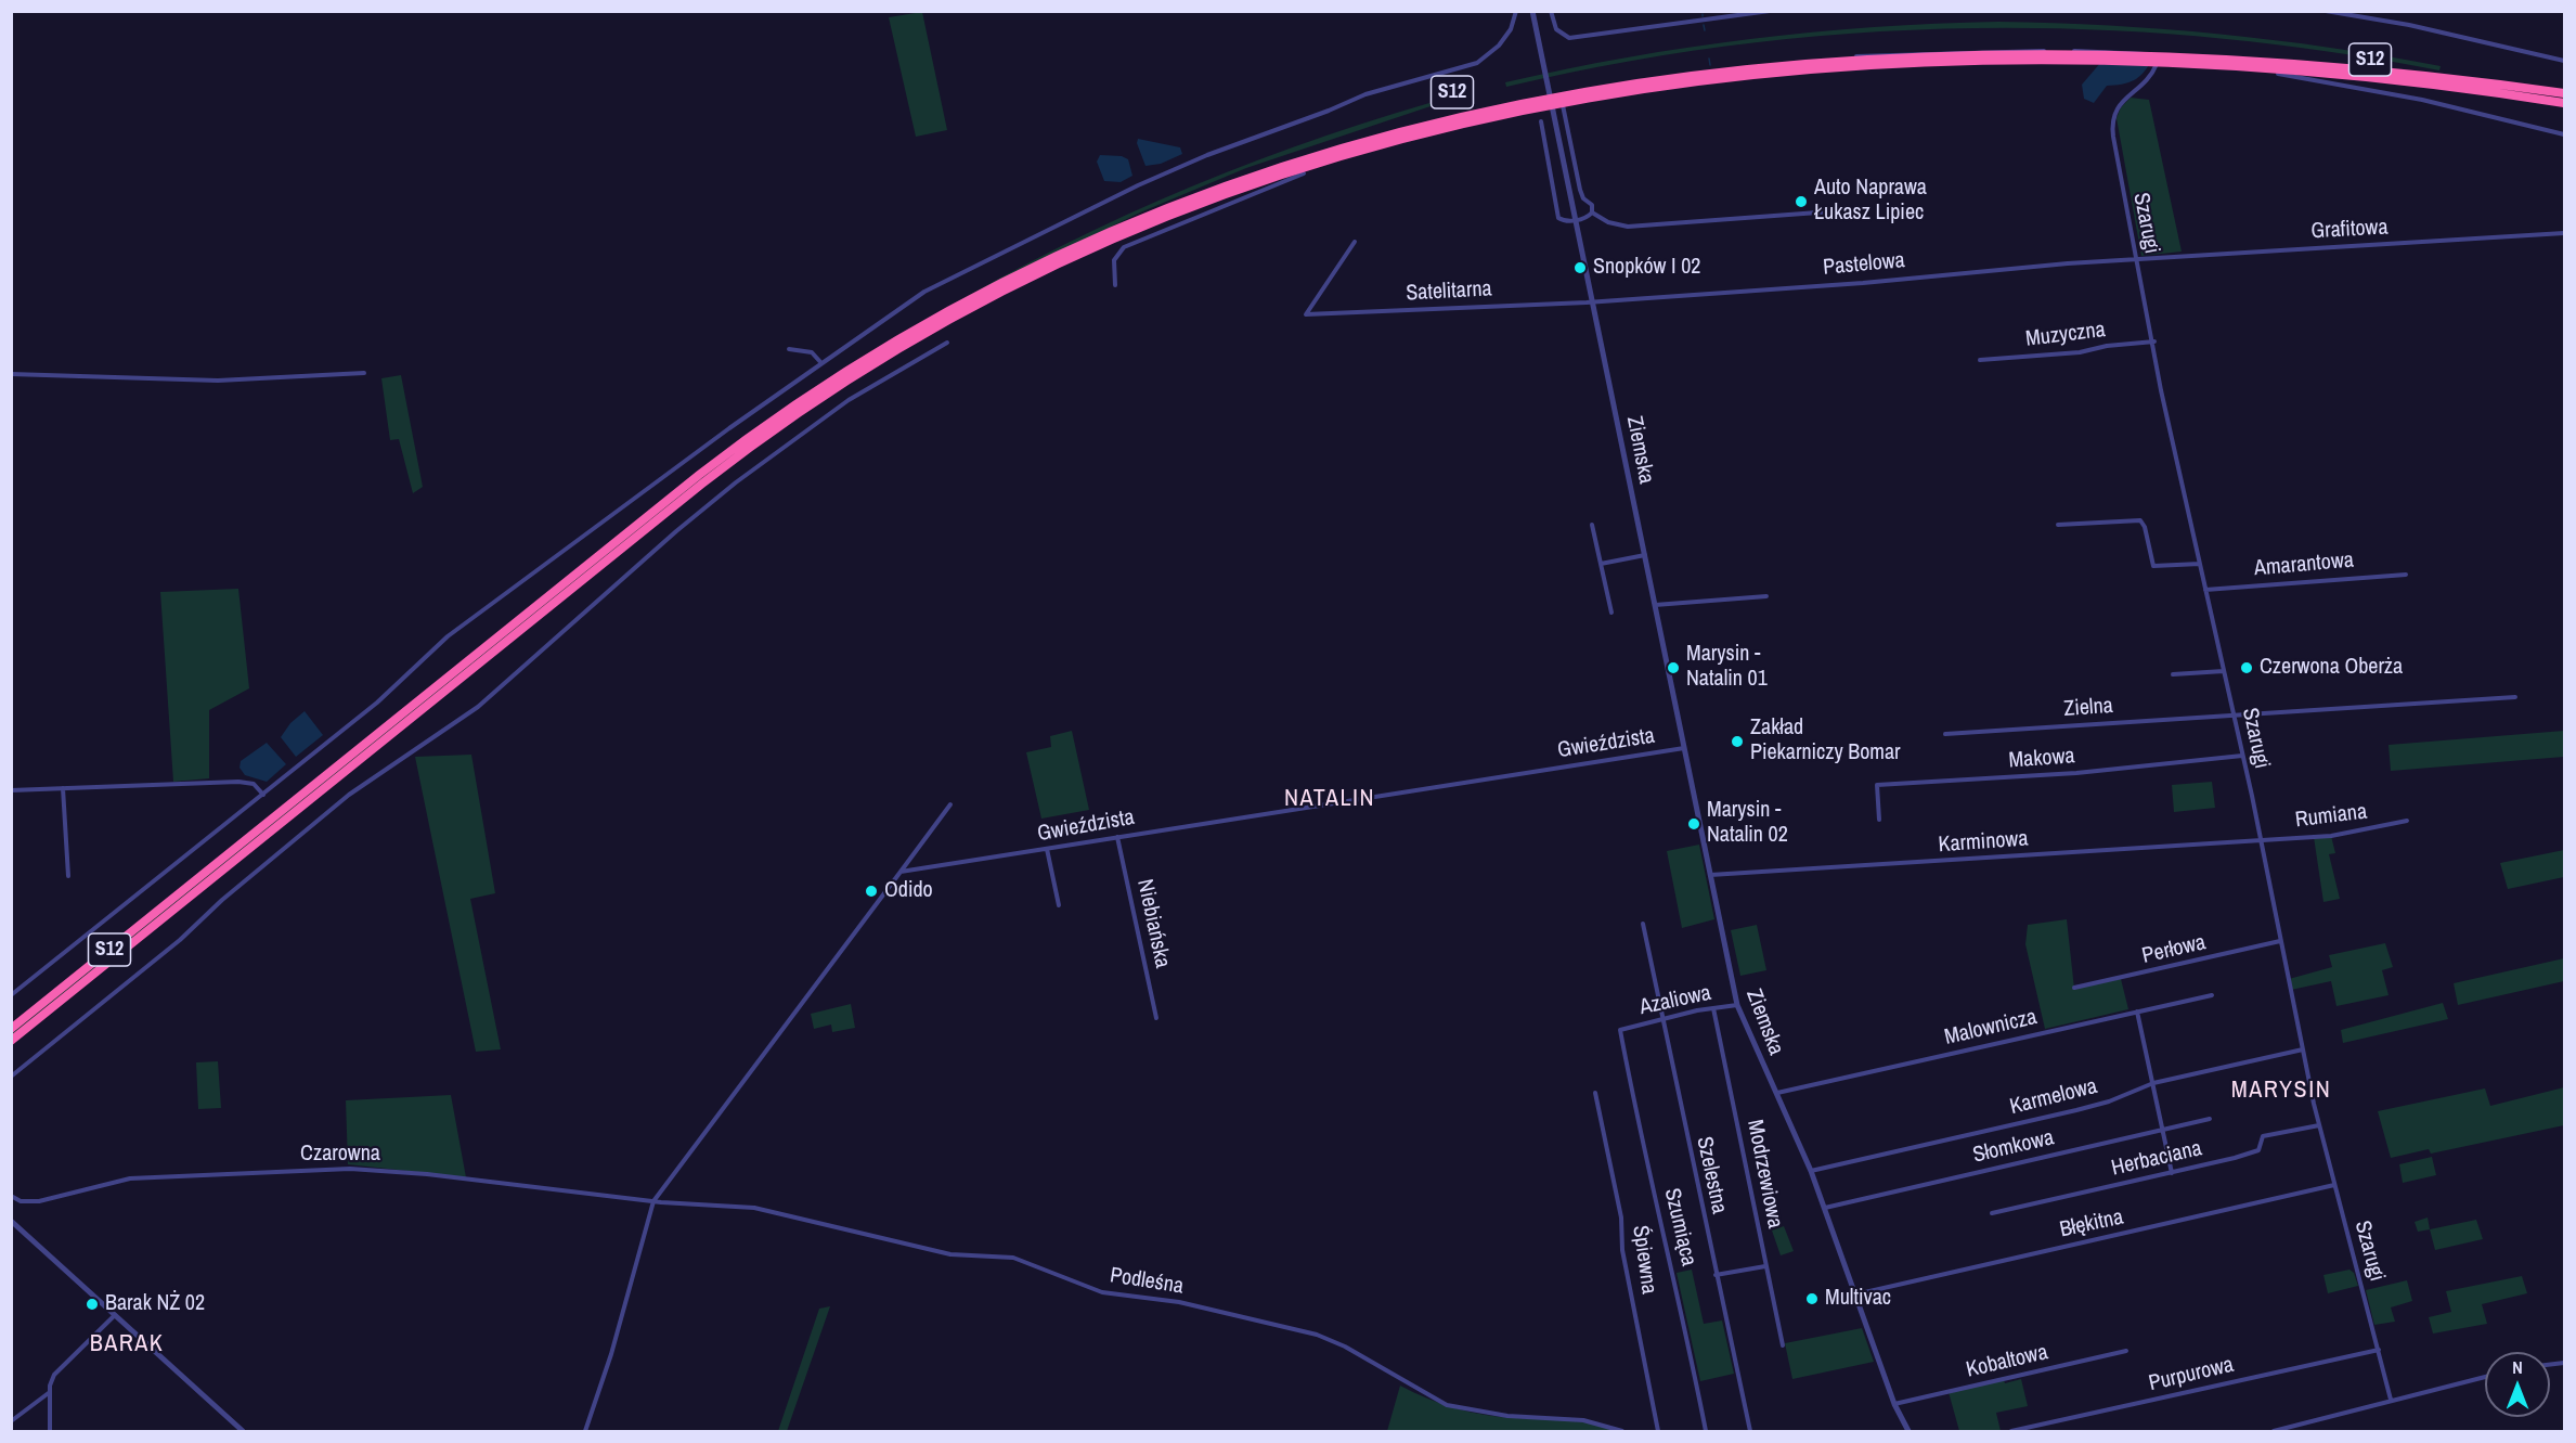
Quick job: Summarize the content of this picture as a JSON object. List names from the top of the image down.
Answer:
{
  "streets": {
    "highway": ["S12"],
    "street": [
      "Szarugi",
      "Grafitowa",
      "Pastelowa",
      "Satelitarna",
      "Muzyczna",
      "Ziemska",
      "Amarantowa",
      "Zielna",
      "Gwieździsta",
      "Makowa",
      "Rumiana",
      "Karminowa",
      "Niebiańska",
      "Perłowa",
      "Azaliowa",
      "Malownicza",
      "Karmelowa",
      "Słomkowa",
      "Czarowna",
      "Herbaciana",
      "Modrzewiowa",
      "Szelestna",
      "Błękitna",
      "Szumiąca",
      "Śpiewna",
      "Podleśna",
      "Kobaltowa",
      "Purpurowa"
    ]
  },
  "crossings": [
    ["Szarugi", "Grafitowa"],
    ["Szarugi", "Pastelowa"],
    ["Szarugi", "Muzyczna"],
    ["Szarugi", "Amarantowa"],
    ["Szarugi", "Zielna"],
    ["Szarugi", "Makowa"],
    ["Szarugi", "Rumiana"],
    ["Szarugi", "Karminowa"],
    ["Szarugi", "Perłowa"],
    ["Szarugi", "Karmelowa"],
    ["Szarugi", "Herbaciana"],
    ["Szarugi", "Błękitna"],
    ["Szarugi", "Purpurowa"],
    ["Grafitowa", "Pastelowa"],
    ["Pastelowa", "Satelitarna"],
    ["Pastelowa", "Ziemska"],
    ["Satelitarna", "Ziemska"],
    ["Ziemska", "Gwieździsta"],
    ["Ziemska", "Karminowa"],
    ["Ziemska", "Azaliowa"],
    ["Ziemska", "Malownicza"],
    ["Ziemska", "Karmelowa"],
    ["Ziemska", "Słomkowa"],
    ["Ziemska", "Błękitna"],
    ["Ziemska", "Kobaltowa"],
    ["Gwieździsta", "Niebiańska"],
    ["Rumiana", "Karminowa"],
    ["Azaliowa", "Modrzewiowa"],
    ["Azaliowa", "Szelestna"],
    ["Azaliowa", "Szumiąca"],
    ["Czarowna", "Podleśna"]
  ],
  "districts": ["NATALIN", "MARYSIN", "BARAK"],
  "places": [
    "Auto Naprawa Łukasz Lipiec",
    "Snopków I 02",
    "Marysin - Natalin 01",
    "Czerwona Oberża",
    "Zakład Piekarniczy Bomar",
    "Marysin - Natalin 02",
    "Odido",
    "Multivac",
    "Barak NŻ 02"
  ],
  "north": "top"
}
